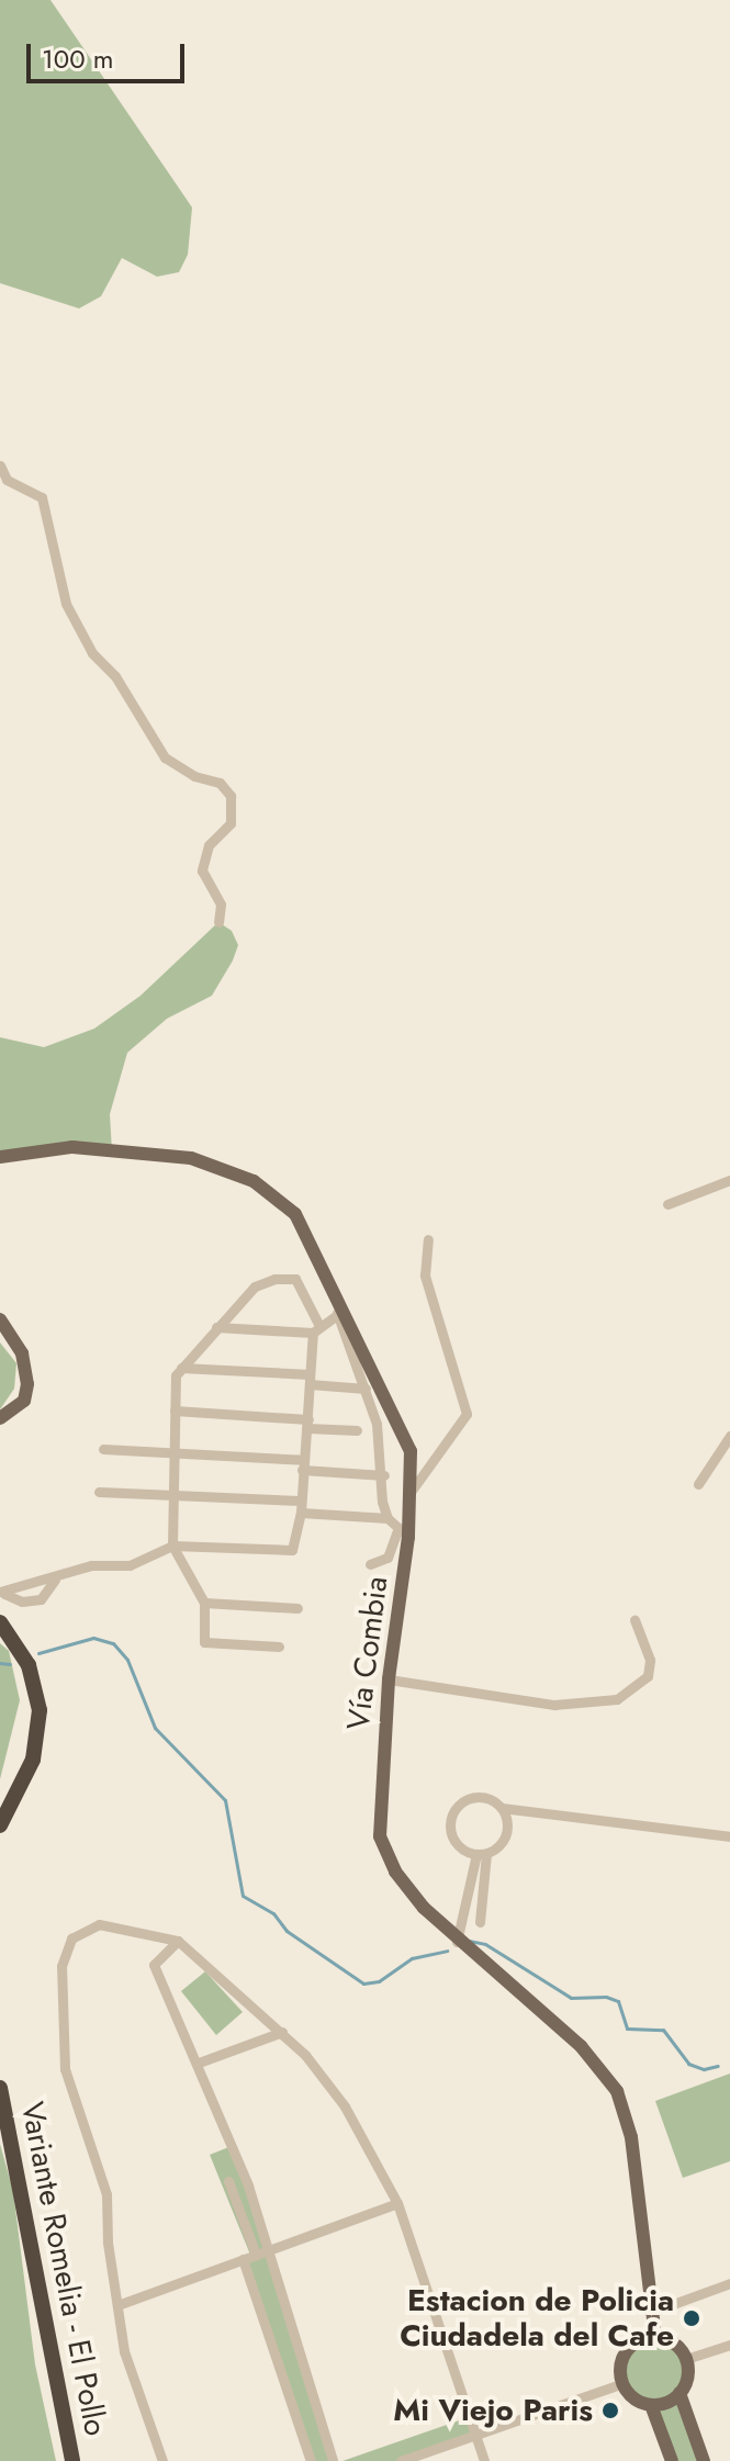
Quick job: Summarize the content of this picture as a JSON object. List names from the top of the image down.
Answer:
{
  "streets": {
    "highway": ["Variante Romelia - El Pollo"],
    "main road": ["Vía Combia"]
  },
  "places": ["Estacion de Policia Ciudadela del Cafe", "Mi Viejo Paris"],
  "scale_bar": "100 m"
}
